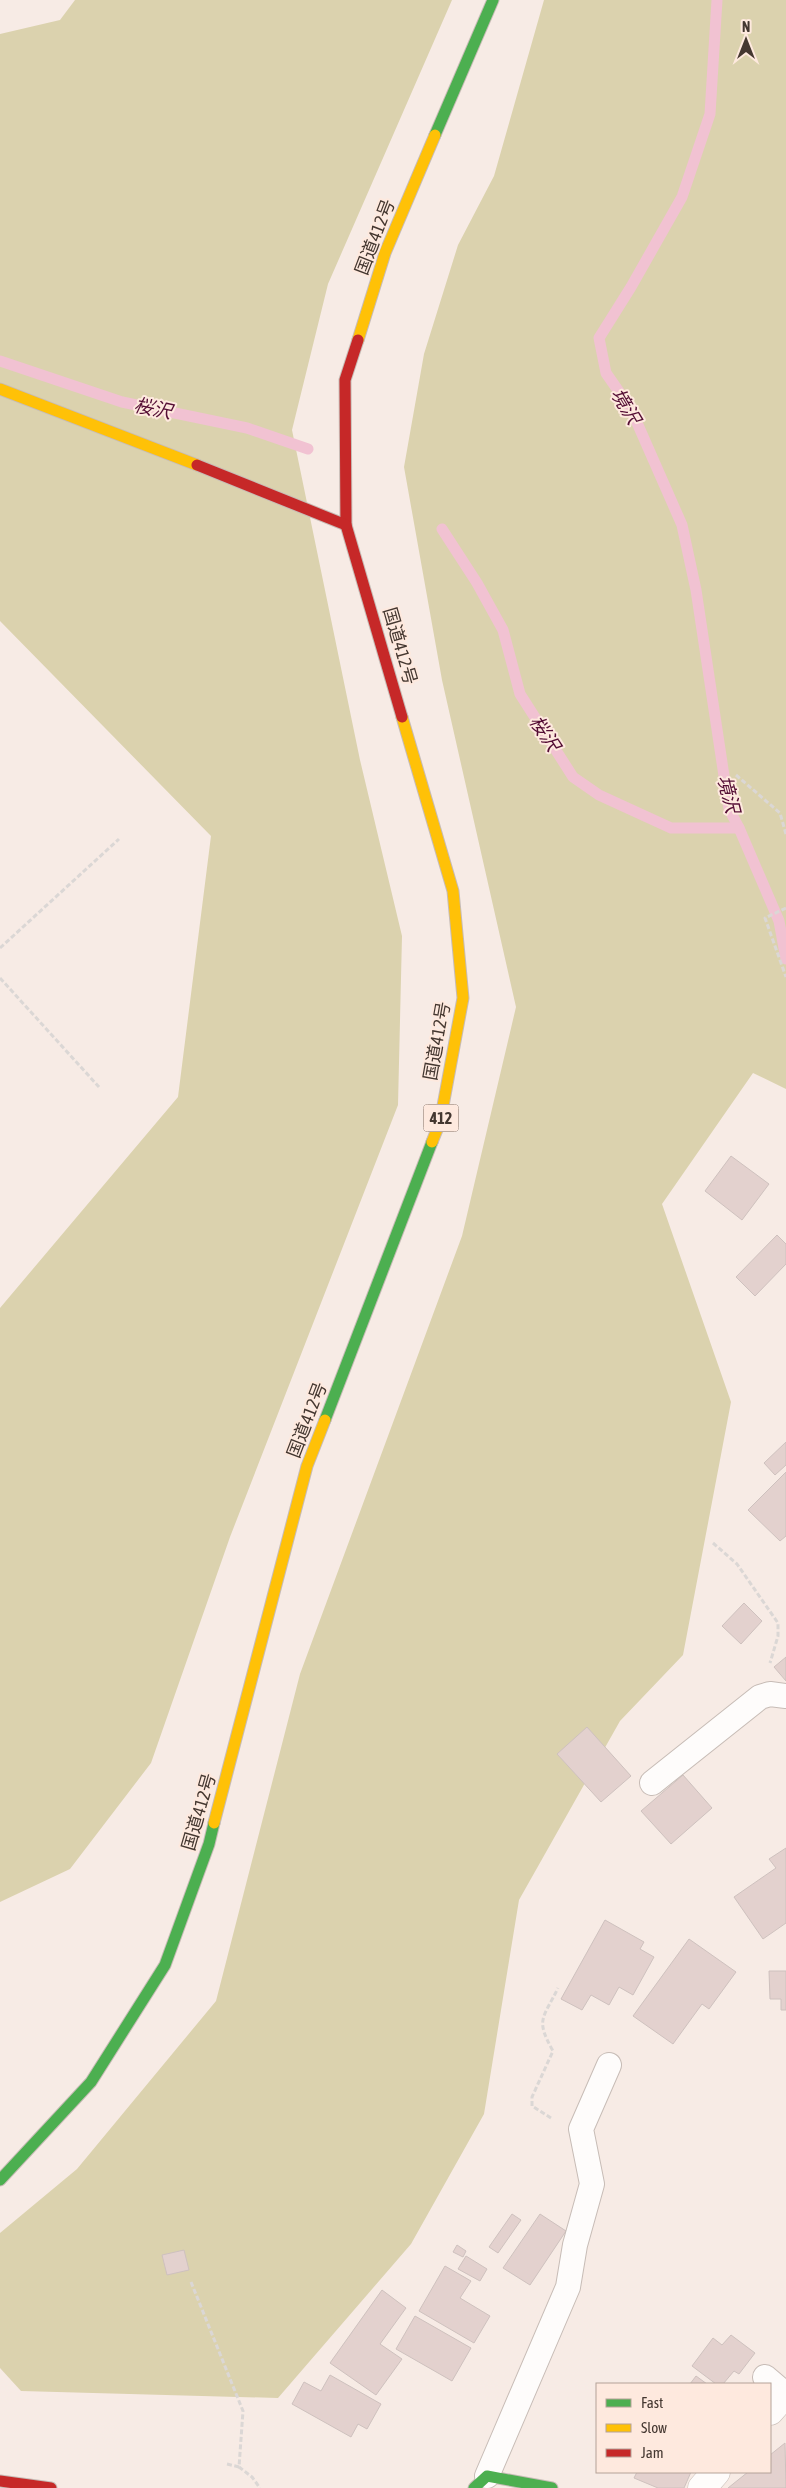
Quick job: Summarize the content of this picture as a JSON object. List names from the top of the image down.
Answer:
{
  "streets": {
    "main road": ["国道412号", "412"]
  },
  "water": ["境沢", "桜沢"],
  "legend": ["Fast", "Slow", "Jam"],
  "north": "top"
}
